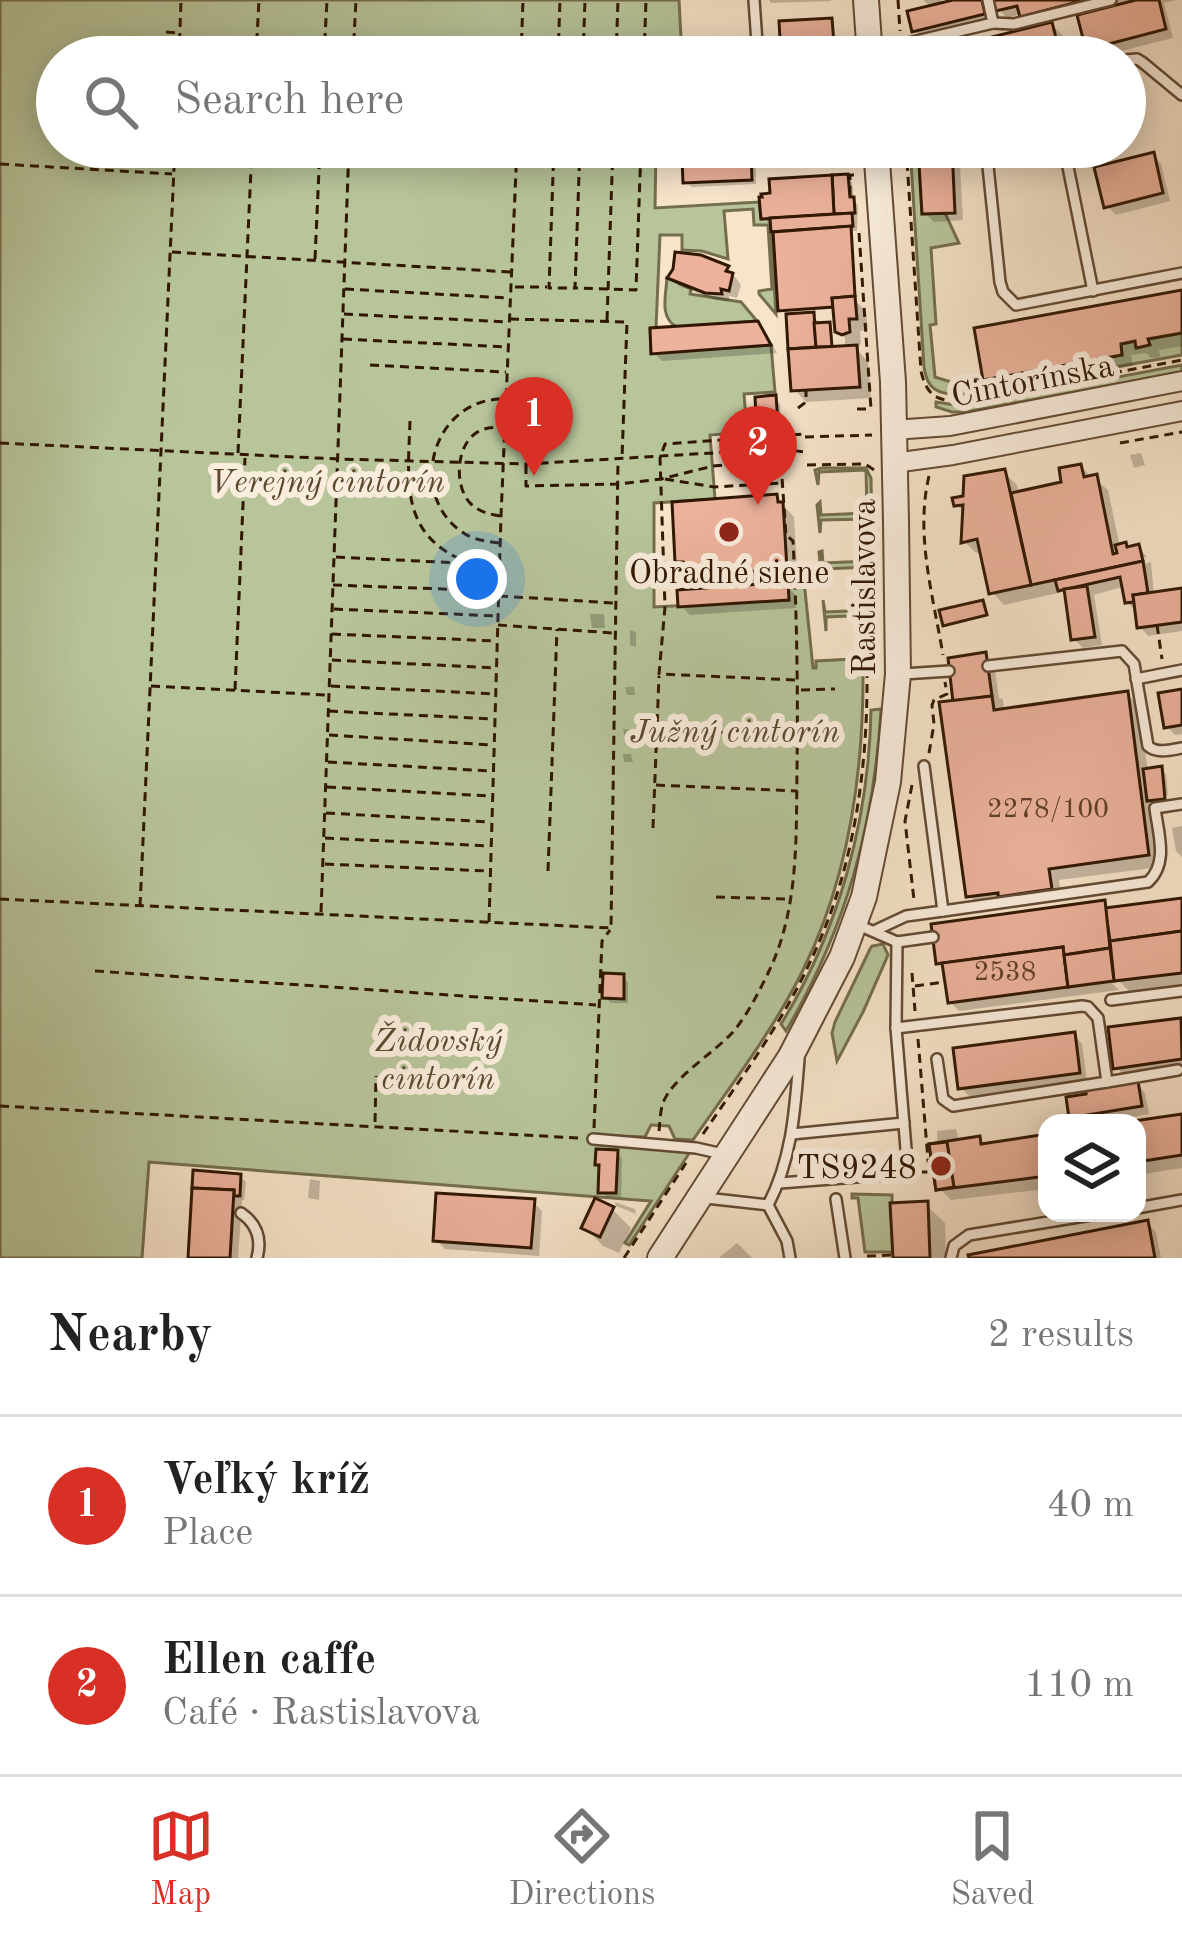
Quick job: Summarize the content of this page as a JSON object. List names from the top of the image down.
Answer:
{
  "streets": {
    "street": ["Cintorínska", "Rastislavova"]
  },
  "crossings": [
    ["Cintorínska", "Rastislavova"]
  ],
  "parks": ["Verejný cintorín", "Južný cintorín", "Židovský cintorín"],
  "places": ["Obradné siene", "TS9248"],
  "house_numbers": ["2278/100", "2538"],
  "page": {
    "search": "Search here",
    "pins": ["1", "2"],
    "heading": ["Nearby", "2 results"],
    "list": [
      {
        "mark": "1",
        "name": "Veľký kríž",
        "note": "Place",
        "value": "40 m"
      },
      {
        "mark": "2",
        "name": "Ellen caffe",
        "note": "Café · Rastislavova",
        "value": "110 m"
      }
    ],
    "nav": ["Map", "Directions", "Saved"]
  }
}
